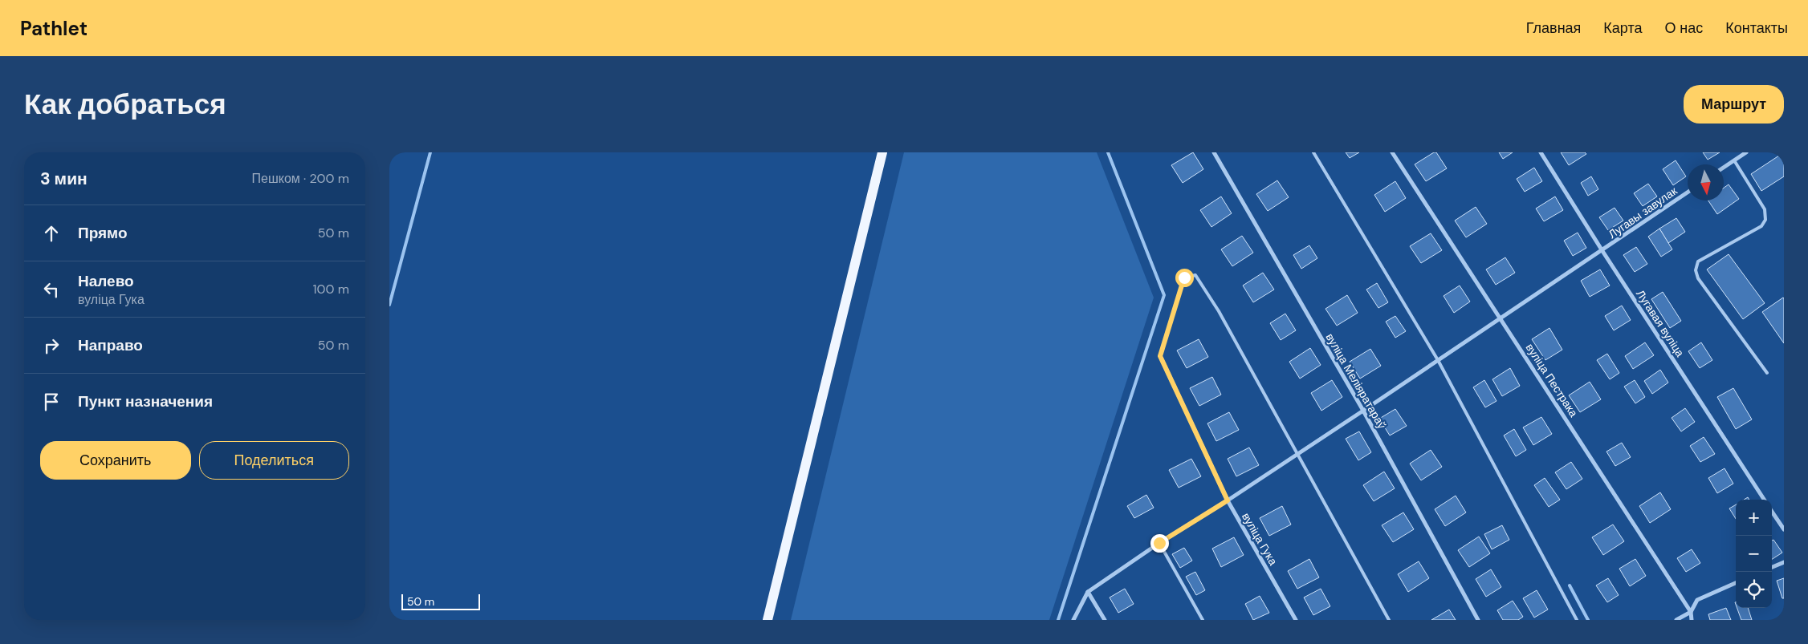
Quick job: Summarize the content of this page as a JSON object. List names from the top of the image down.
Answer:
{
  "streets": {
    "street": [
      "Лугавы завулак",
      "Лугавая вуліца",
      "вуліца Пестрака",
      "вуліца Меліяратараў",
      "вуліца Гука"
    ]
  },
  "crossings": [
    ["Лугавы завулак", "Лугавая вуліца"],
    ["Лугавы завулак", "вуліца Пестрака"],
    ["Лугавы завулак", "вуліца Меліяратараў"],
    ["Лугавы завулак", "вуліца Гука"]
  ],
  "scale_bar": "50 m",
  "north": "bottom",
  "page": {
    "header": "Pathlet",
    "nav": [
      "Главная",
      "Карта",
      "О нас",
      "Контакты"
    ],
    "buttons": [
      "Маршрут",
      ["Сохранить", "Поделиться"]
    ],
    "title": "Как добраться",
    "heading": ["3 мин", "Пешком · 200 m"],
    "list": [
      ["Прямо", "50 m"],
      ["Налево", "вуліца Гука", "100 m"],
      ["Направо", "50 m"],
      "Пункт назначения"
    ],
    "map_buttons": ["+", "−"],
    "scale": "50 m"
  }
}
